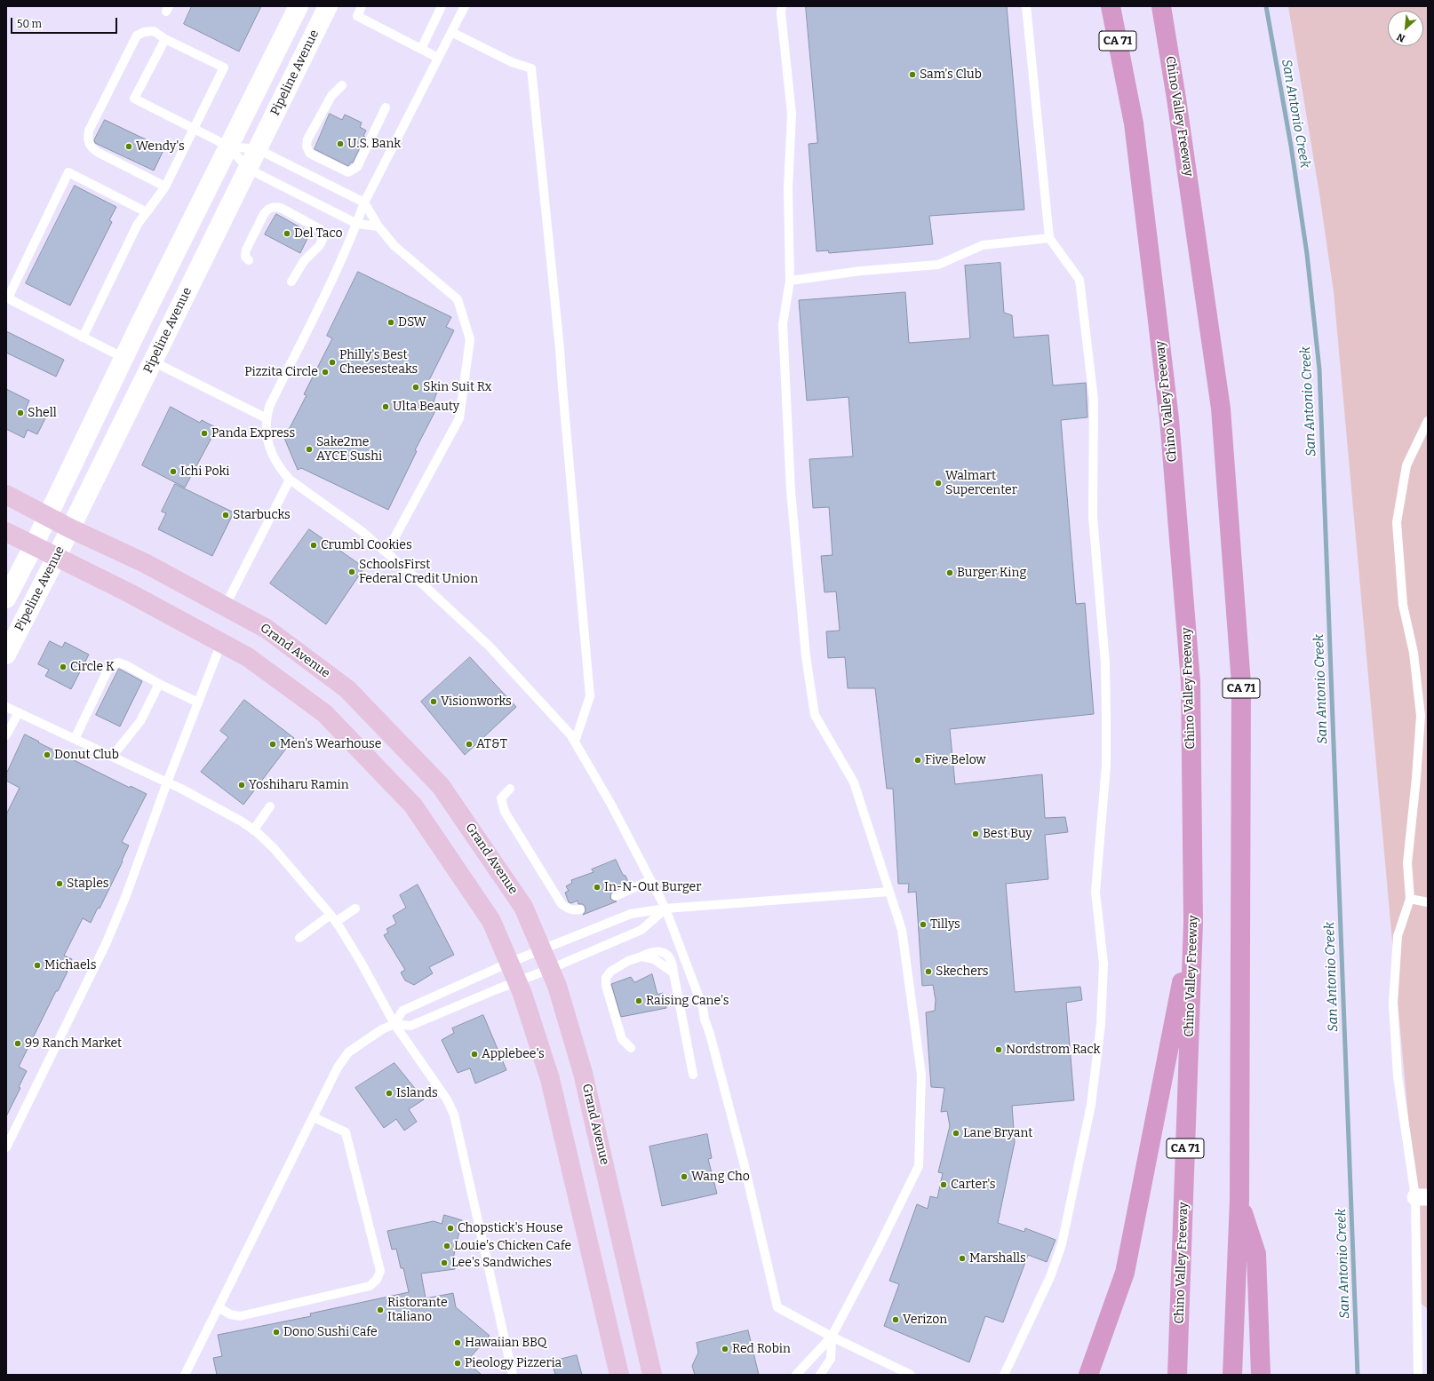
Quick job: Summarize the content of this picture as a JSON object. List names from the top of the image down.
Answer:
{
  "streets": {
    "highway": ["CA 71", "Chino Valley Freeway"],
    "main road": ["Pipeline Avenue", "Grand Avenue"]
  },
  "crossings": [
    ["Pipeline Avenue", "Grand Avenue"]
  ],
  "water": ["San Antonio Creek"],
  "places": [
    "Sam's Club",
    "U.S. Bank",
    "Wendy's",
    "Del Taco",
    "DSW",
    "Philly's Best Cheesesteaks",
    "Pizzita Circle",
    "Skin Suit Rx",
    "Ulta Beauty",
    "Shell",
    "Panda Express",
    "Sake2me AYCE Sushi",
    "Ichi Poki",
    "Walmart Supercenter",
    "Starbucks",
    "Crumbl Cookies",
    "SchoolsFirst Federal Credit Union",
    "Burger King",
    "Circle K",
    "Visionworks",
    "Men's Wearhouse",
    "AT&T",
    "Donut Club",
    "Five Below",
    "Yoshiharu Ramin",
    "Best Buy",
    "Staples",
    "In-N-Out Burger",
    "Tillys",
    "Michaels",
    "Skechers",
    "Raising Cane's",
    "99 Ranch Market",
    "Nordstrom Rack",
    "Applebee's",
    "Islands",
    "Lane Bryant",
    "Wang Cho",
    "Carter's",
    "Chopstick's House",
    "Louie's Chicken Cafe",
    "Marshalls",
    "Lee's Sandwiches",
    "Ristorante Italiano",
    "Verizon",
    "Dono Sushi Cafe",
    "Hawaiian BBQ",
    "Red Robin",
    "Pieology Pizzeria"
  ],
  "scale_bar": "50 m",
  "north": "bottom left"
}
